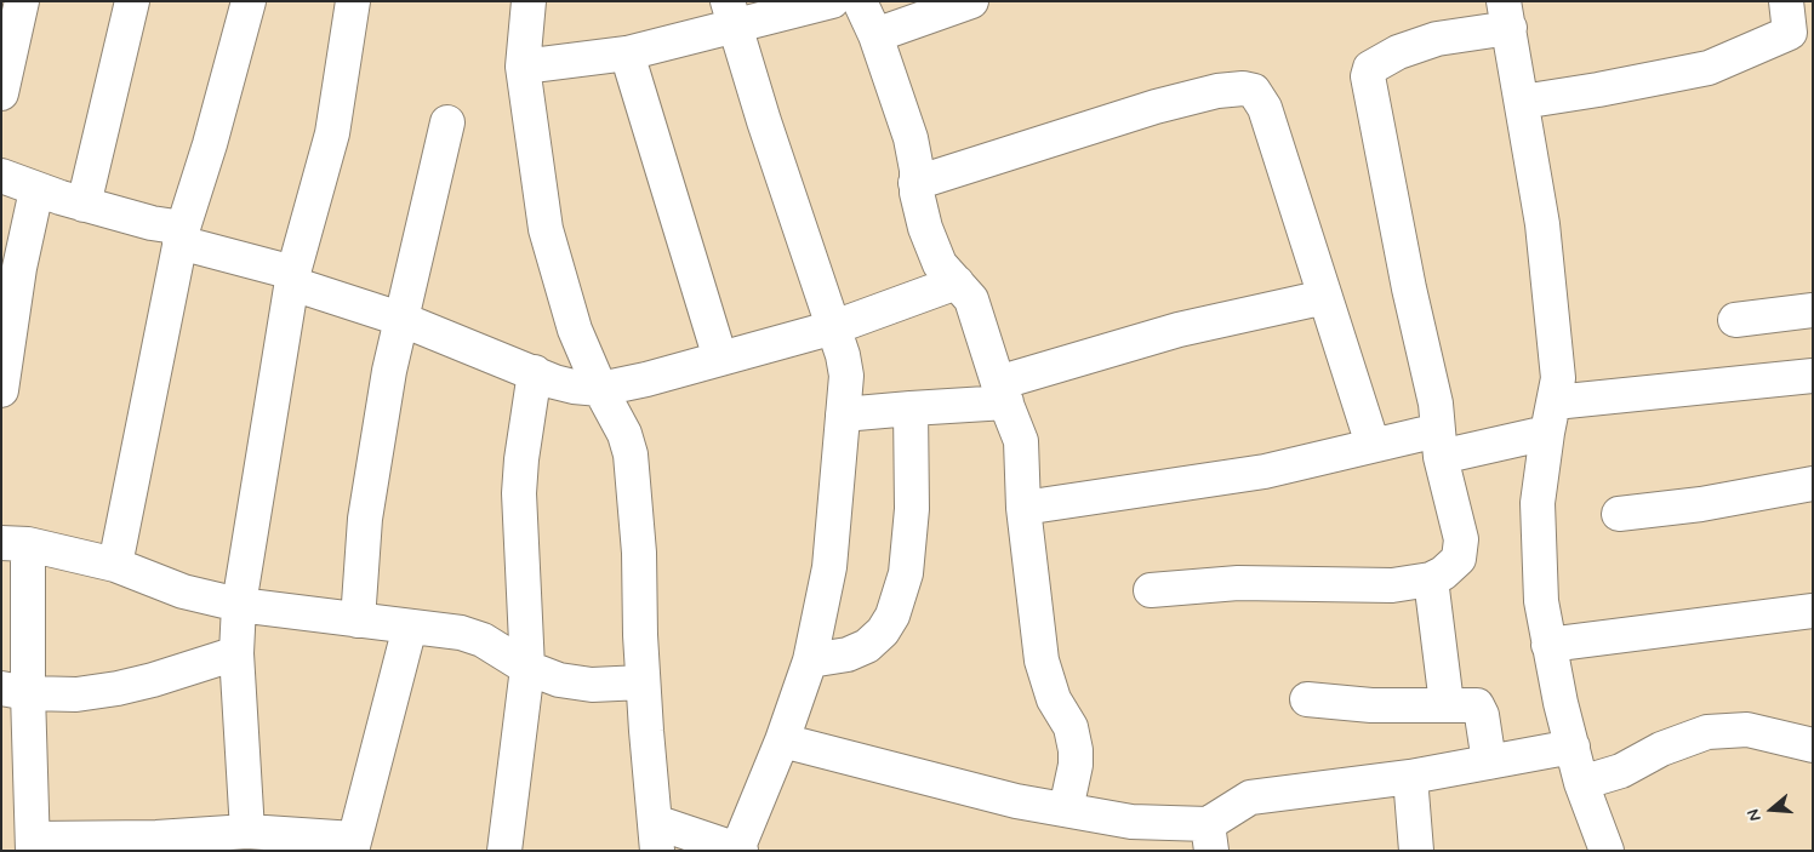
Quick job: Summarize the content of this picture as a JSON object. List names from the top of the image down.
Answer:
{
  "north": "left"
}
